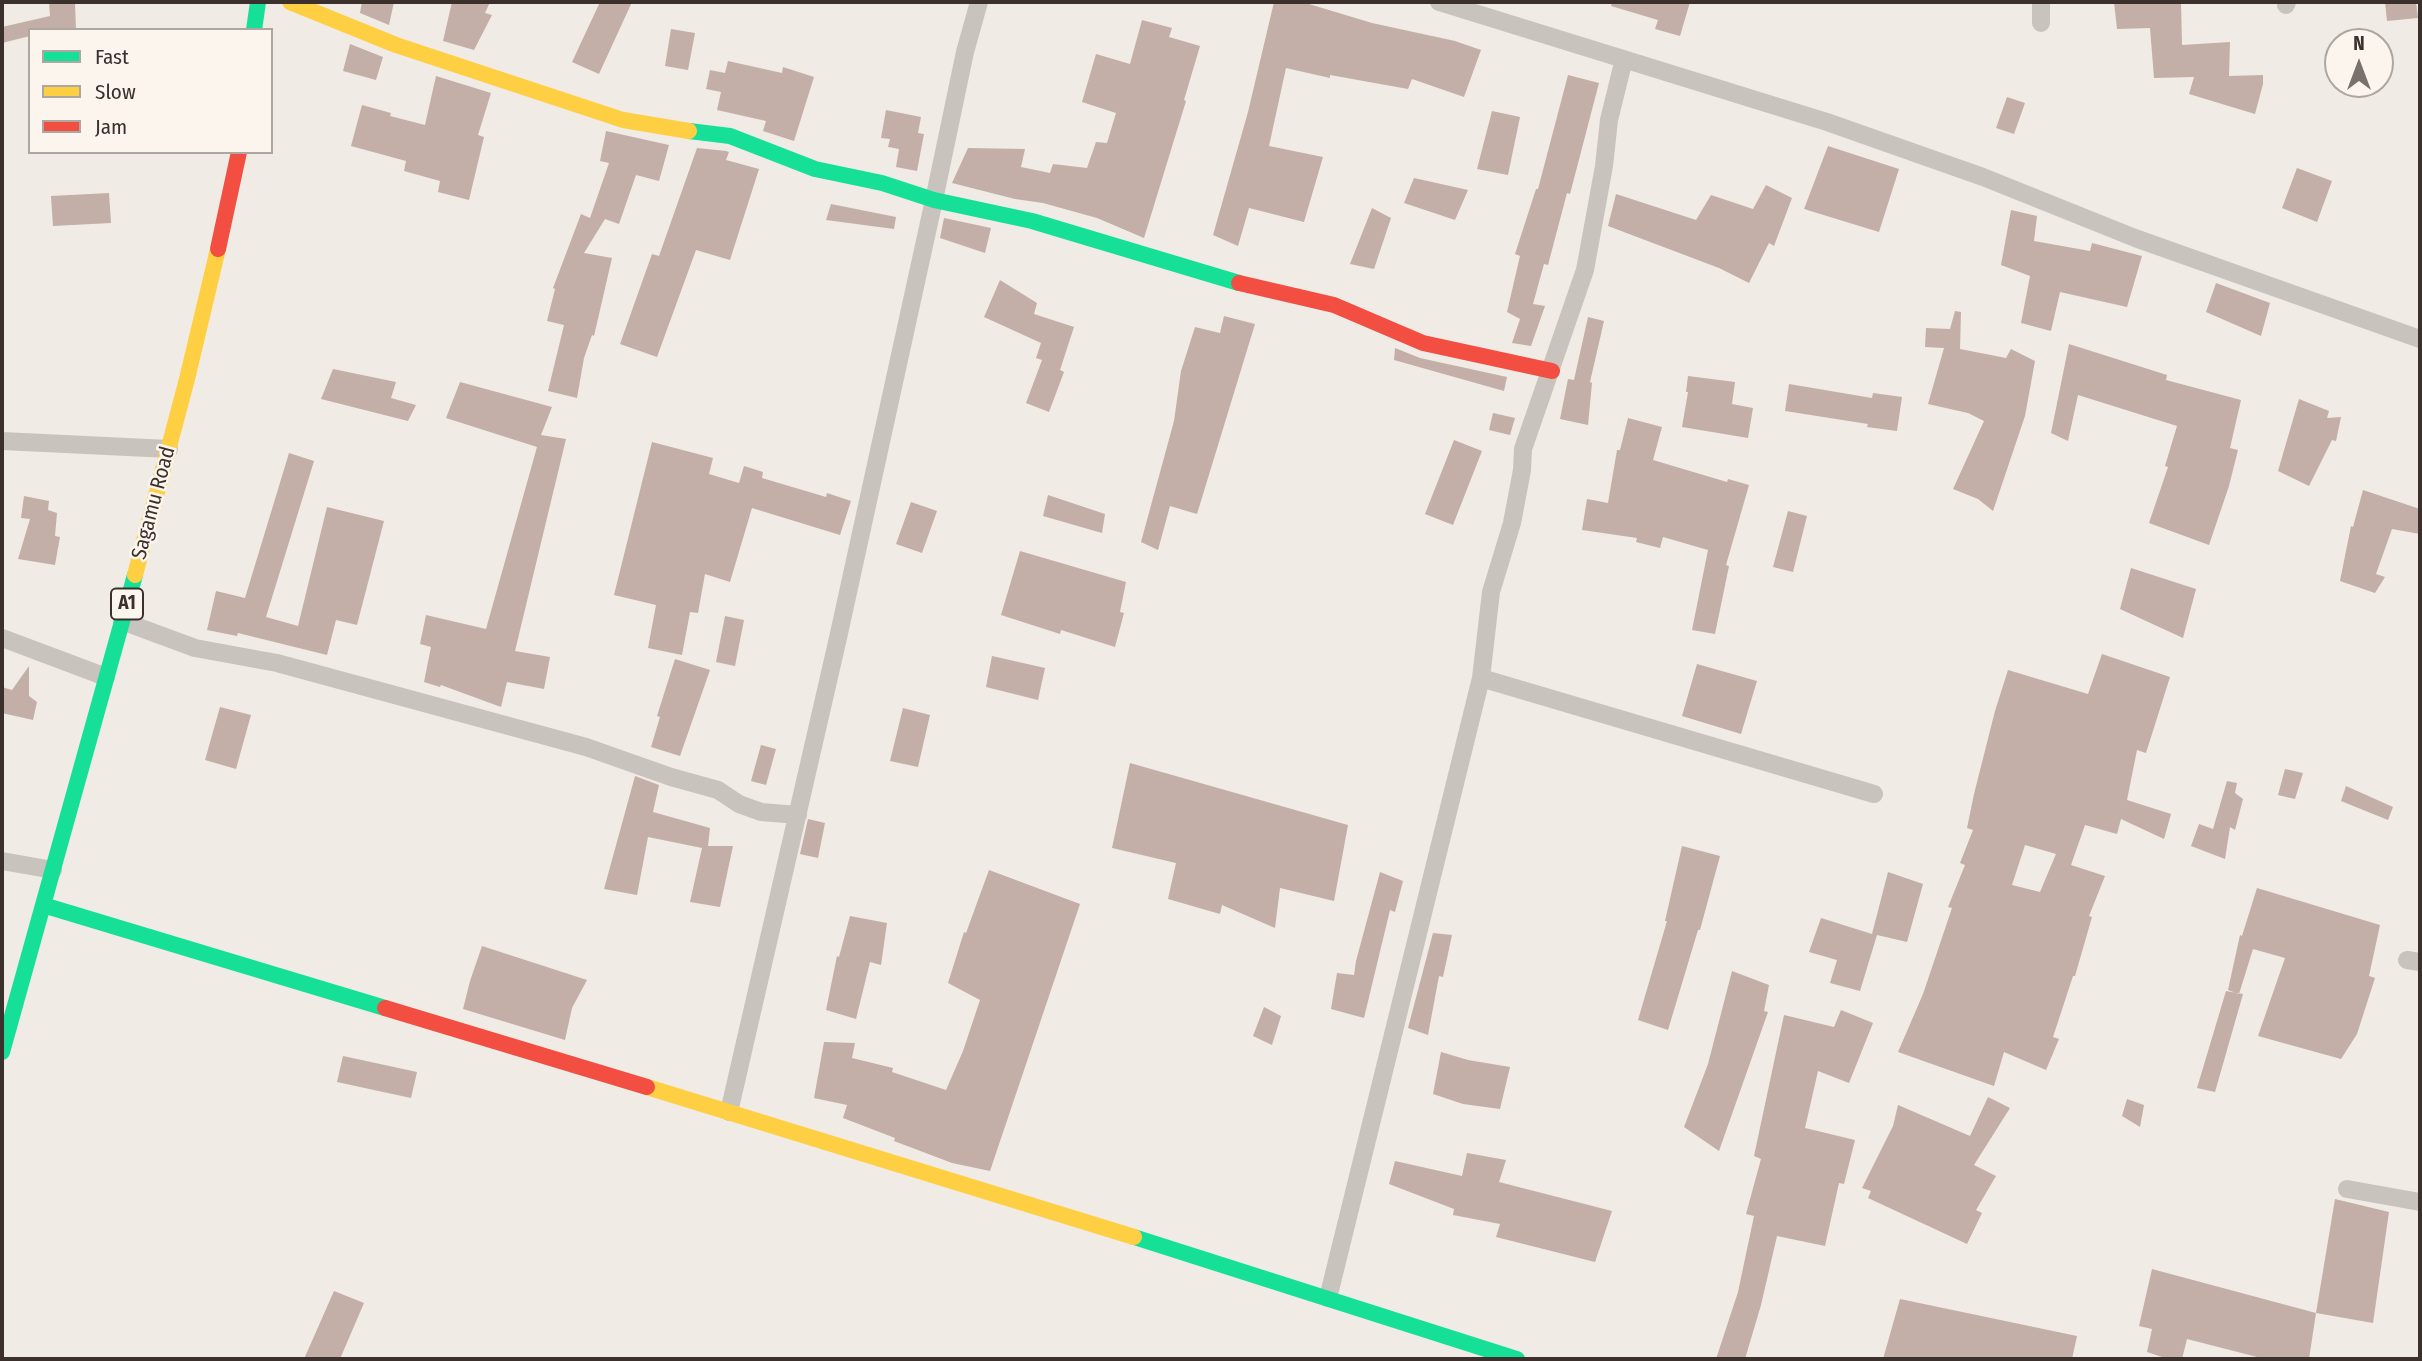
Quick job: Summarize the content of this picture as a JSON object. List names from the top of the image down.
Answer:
{
  "streets": {
    "main road": ["Sagamu Road", "A1"]
  },
  "legend": ["Fast", "Slow", "Jam"],
  "north": "top"
}
